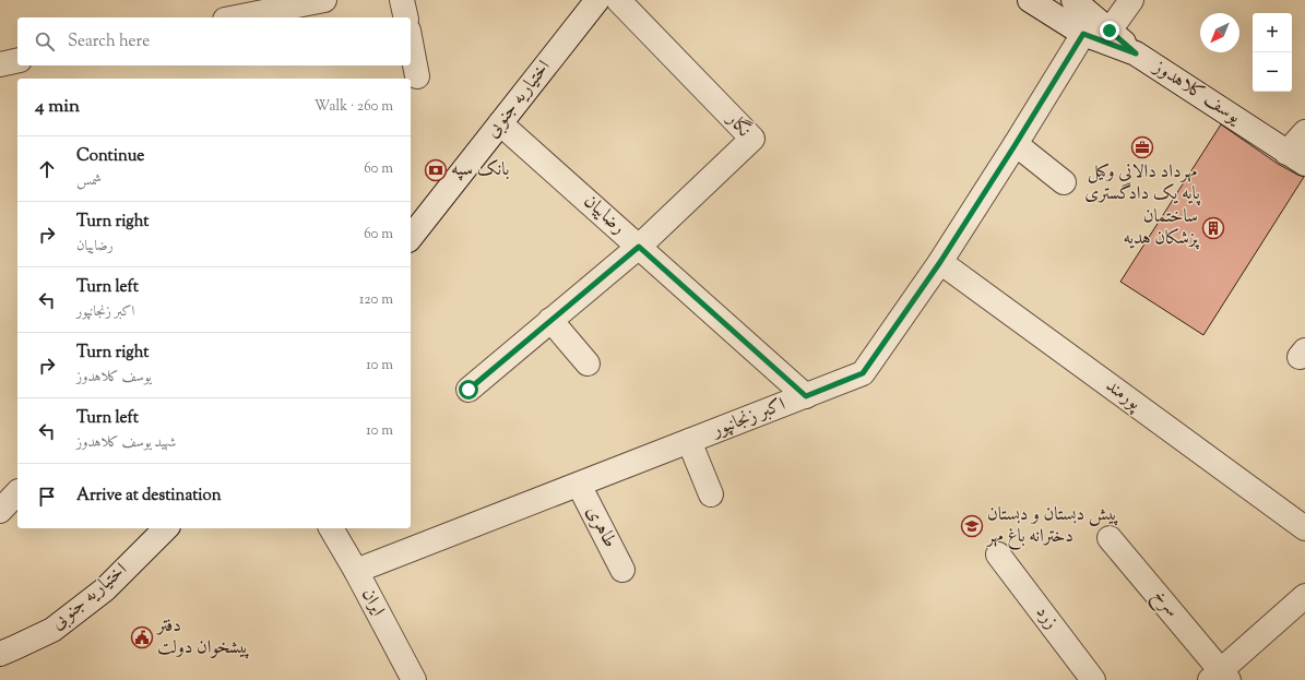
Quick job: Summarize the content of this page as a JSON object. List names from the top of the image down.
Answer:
{
  "streets": {
    "street": [
      "یوسف کلاهدوز",
      "اختیاریه جنوبی",
      "نگار",
      "رضاییان",
      "پورمند",
      "اکبر زنجانپور",
      "طاهری",
      "ایران",
      "سرخ",
      "زرد"
    ]
  },
  "crossings": [
    ["یوسف کلاهدوز", "اکبر زنجانپور"],
    ["اختیاریه جنوبی", "رضاییان"],
    ["نگار", "رضاییان"],
    ["رضاییان", "اکبر زنجانپور"],
    ["پورمند", "اکبر زنجانپور"],
    ["اکبر زنجانپور", "طاهری"],
    ["اکبر زنجانپور", "ایران"]
  ],
  "places": {
    "office": ["مهرداد دالانی وکیل پایه یک دادگستری"],
    "bank": ["بانک سپه"],
    "building": ["ساختمان پزشکان هدیه"],
    "school or university": ["پیش دبستان و دبستان دخترانه باغ مهر"],
    "public building": ["دفتر پیشخوان دولت"]
  },
  "north": "bottom left",
  "page": {
    "map_buttons": ["+", "−"],
    "search": "Search here",
    "heading": ["4 min", "Walk · 260 m"],
    "list": [
      ["Continue", "شمس", "60 m"],
      ["Turn right", "رضاییان", "60 m"],
      ["Turn left", "اکبر زنجانپور", "120 m"],
      ["Turn right", "یوسف کلاهدوز", "10 m"],
      ["Turn left", "شهید یوسف کلاهدوز", "10 m"],
      "Arrive at destination"
    ]
  }
}
